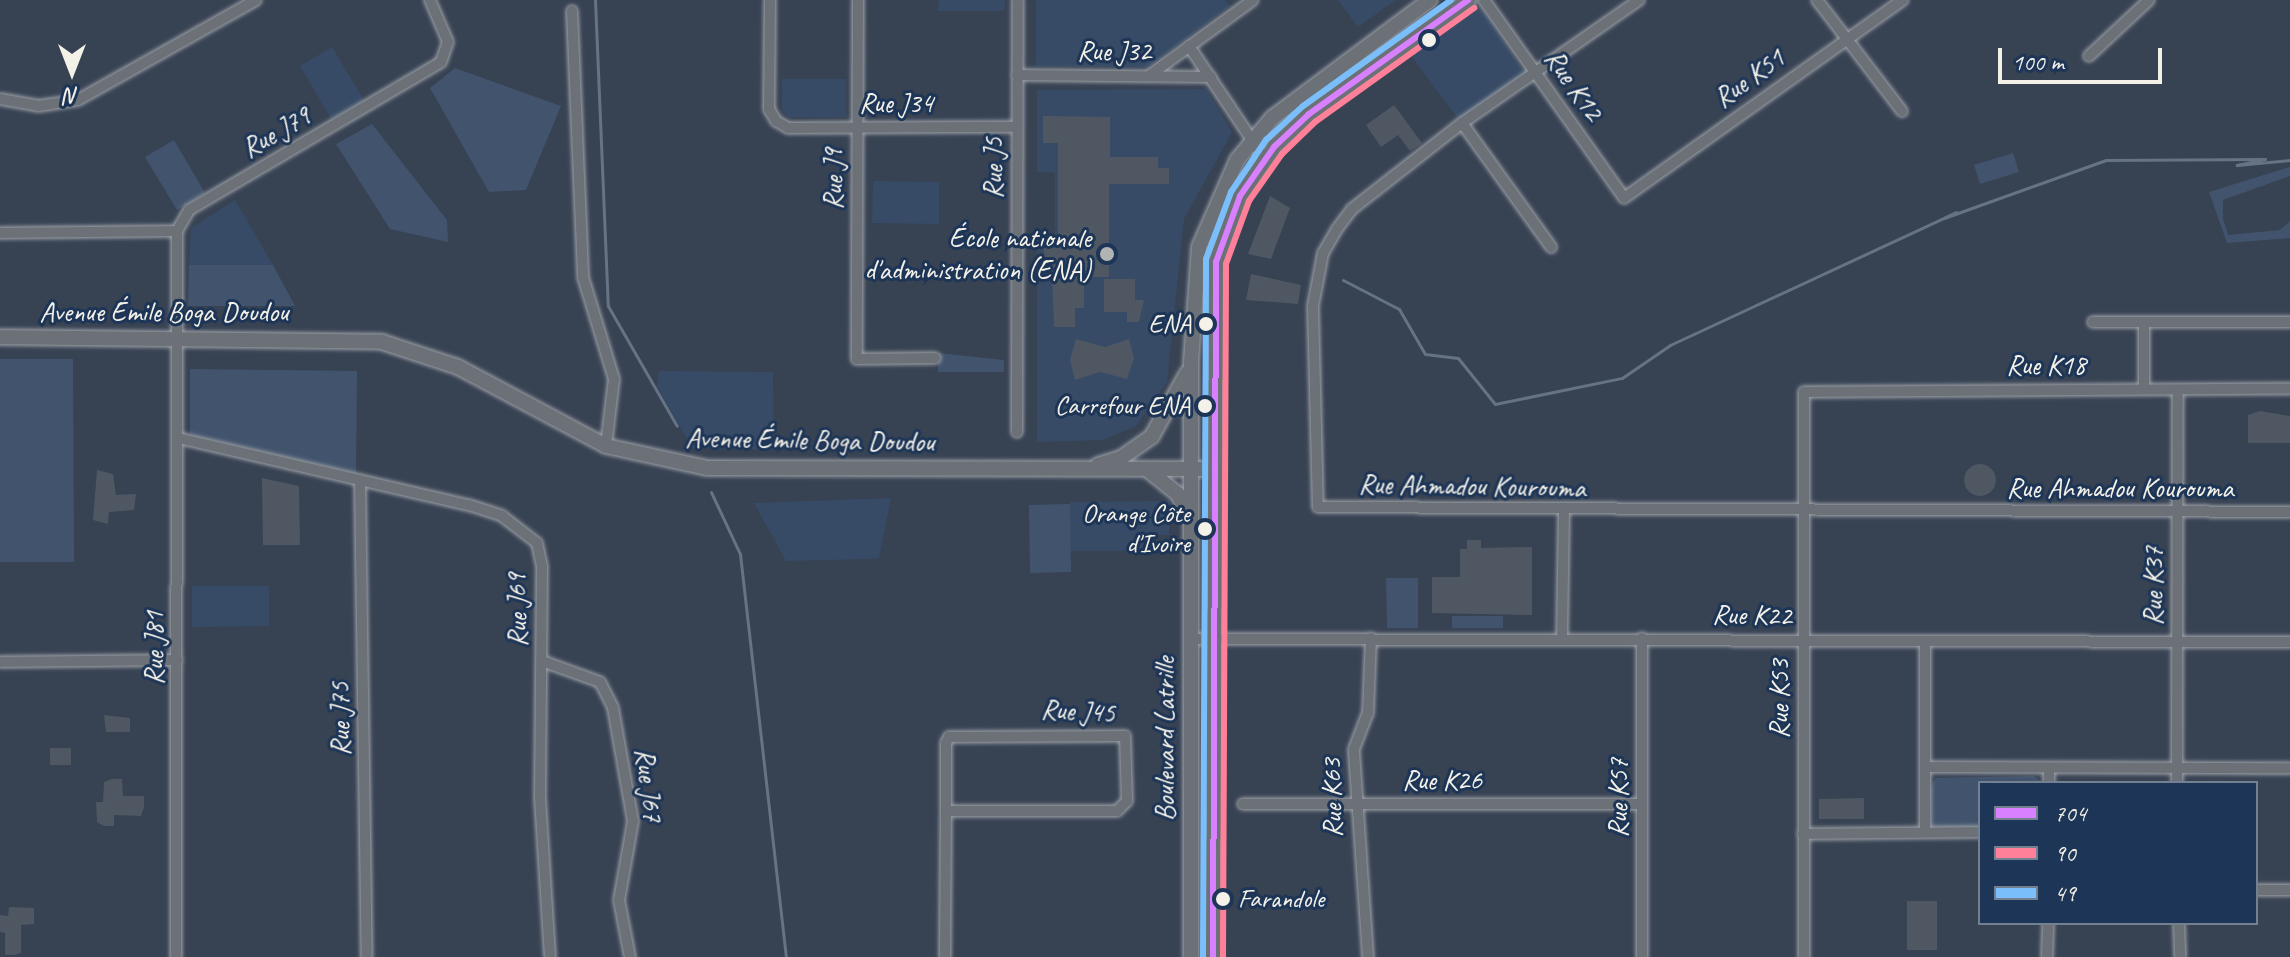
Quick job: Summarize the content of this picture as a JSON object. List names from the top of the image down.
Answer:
{
  "streets": {
    "main road": ["Avenue Émile Boga Doudou", "Boulevard Latrille"],
    "street": [
      "Rue J32",
      "Rue K51",
      "Rue K12",
      "Rue J34",
      "Rue J79",
      "Rue J5",
      "Rue J9",
      "Rue K18",
      "Rue Ahmadou Kourouma",
      "Rue K37",
      "Rue J69",
      "Rue K22",
      "Rue J81",
      "Rue K53",
      "Rue J45",
      "Rue J75",
      "Rue K26",
      "Rue J67",
      "Rue K63",
      "Rue K57"
    ]
  },
  "crossings": [
    ["Rue J32", "Rue J5"],
    ["Rue J32", "Boulevard Latrille"],
    ["Rue K51", "Rue K12"],
    ["Rue K12", "Rue Ahmadou Kourouma"],
    ["Rue J34", "Rue J5"],
    ["Rue J34", "Rue J9"],
    ["Avenue Émile Boga Doudou", "Rue J81"],
    ["Avenue Émile Boga Doudou", "Boulevard Latrille"],
    ["Rue K18", "Rue K37"],
    ["Rue K18", "Rue K53"],
    ["Rue Ahmadou Kourouma", "Rue K37"],
    ["Rue Ahmadou Kourouma", "Rue K53"],
    ["Rue K37", "Rue K22"],
    ["Rue J69", "Rue J81"],
    ["Rue J69", "Rue J75"],
    ["Rue J69", "Rue J67"],
    ["Rue K22", "Rue K53"],
    ["Rue K22", "Boulevard Latrille"],
    ["Rue K22", "Rue K63"],
    ["Rue K22", "Rue K57"],
    ["Rue K26", "Rue K63"],
    ["Rue K26", "Rue K57"]
  ],
  "places": [
    "École nationale d'administration (ENA)",
    "ENA",
    "Carrefour ENA",
    "Orange Côte d'Ivoire",
    "Farandole"
  ],
  "lines": ["transit line 704", "transit line 49", "transit line 90"],
  "legend": ["704", "90", "49"],
  "scale_bar": "100 m",
  "north": "bottom"
}
